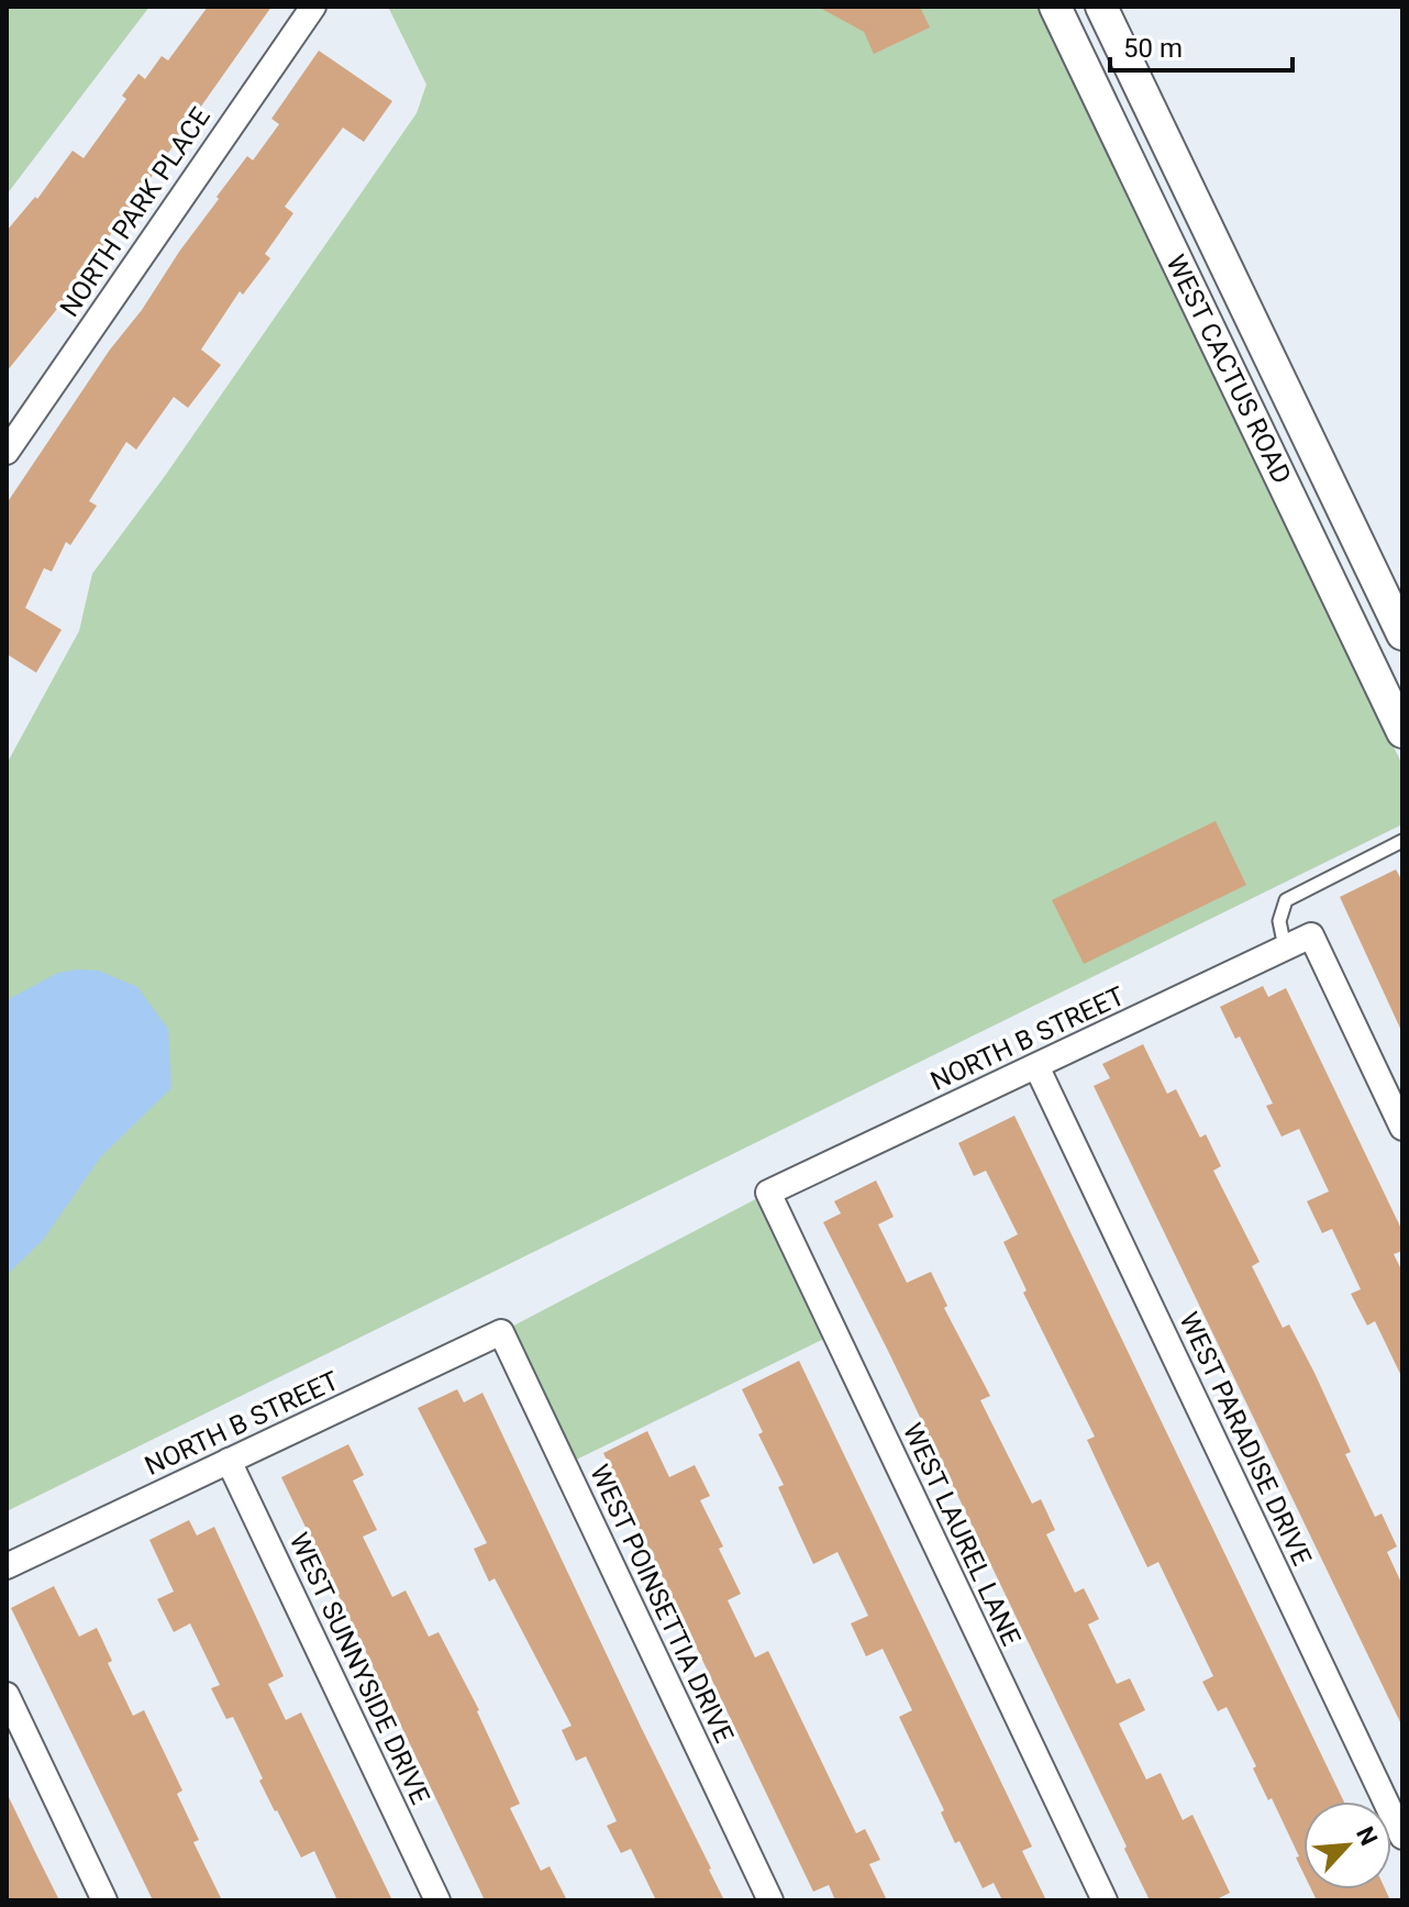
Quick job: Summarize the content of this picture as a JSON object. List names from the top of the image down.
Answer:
{
  "streets": {
    "street": [
      "NORTH PARK PLACE",
      "WEST CACTUS ROAD",
      "NORTH B STREET",
      "WEST PARADISE DRIVE",
      "WEST LAUREL LANE",
      "WEST POINSETTIA DRIVE",
      "WEST SUNNYSIDE DRIVE"
    ]
  },
  "crossings": [
    ["NORTH B STREET", "WEST PARADISE DRIVE"],
    ["NORTH B STREET", "WEST LAUREL LANE"],
    ["NORTH B STREET", "WEST POINSETTIA DRIVE"],
    ["NORTH B STREET", "WEST SUNNYSIDE DRIVE"]
  ],
  "scale_bar": "50 m",
  "north": "top right"
}
